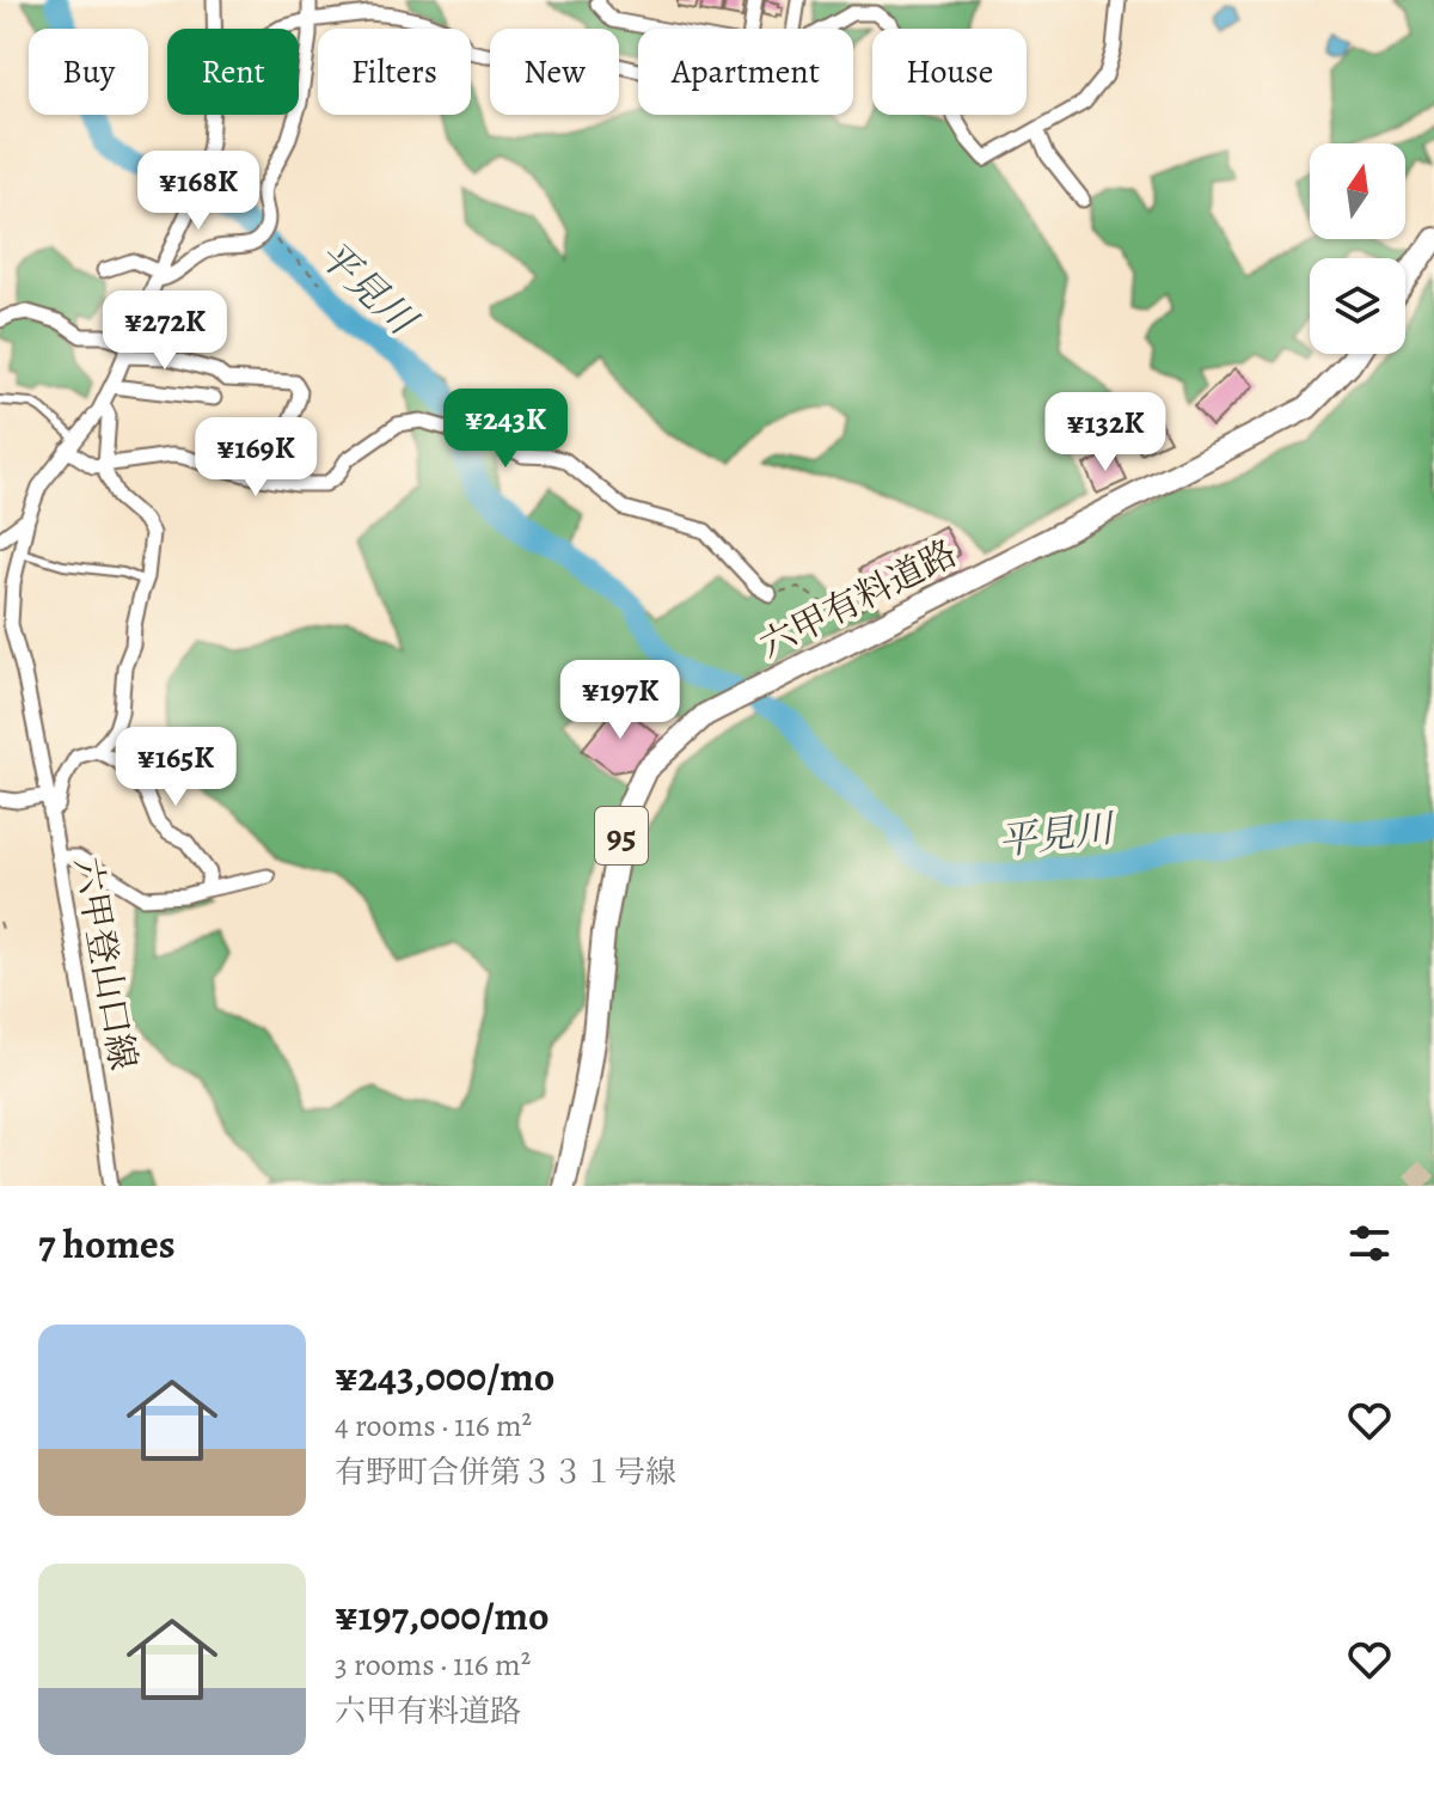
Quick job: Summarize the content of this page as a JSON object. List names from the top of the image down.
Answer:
{
  "streets": {
    "main road": ["六甲有料道路", "95"],
    "street": ["六甲登山口線"]
  },
  "crossings": [
    ["六甲有料道路", "95"]
  ],
  "water": ["平見川"],
  "north": "top",
  "page": {
    "chip": [
      "Buy",
      "Rent",
      "Filters",
      "New",
      "Apartment",
      "House"
    ],
    "price": [
      "¥168K",
      "¥272K",
      "¥243K",
      "¥132K",
      "¥169K",
      "¥197K",
      "¥165K"
    ],
    "heading": "7 homes",
    "list": [
      {
        "name": "¥243,000/mo",
        "note": "4 rooms · 116 m² · 有野町合併第３３１号線"
      },
      {
        "name": "¥197,000/mo",
        "note": "3 rooms · 116 m² · 六甲有料道路"
      }
    ]
  }
}
